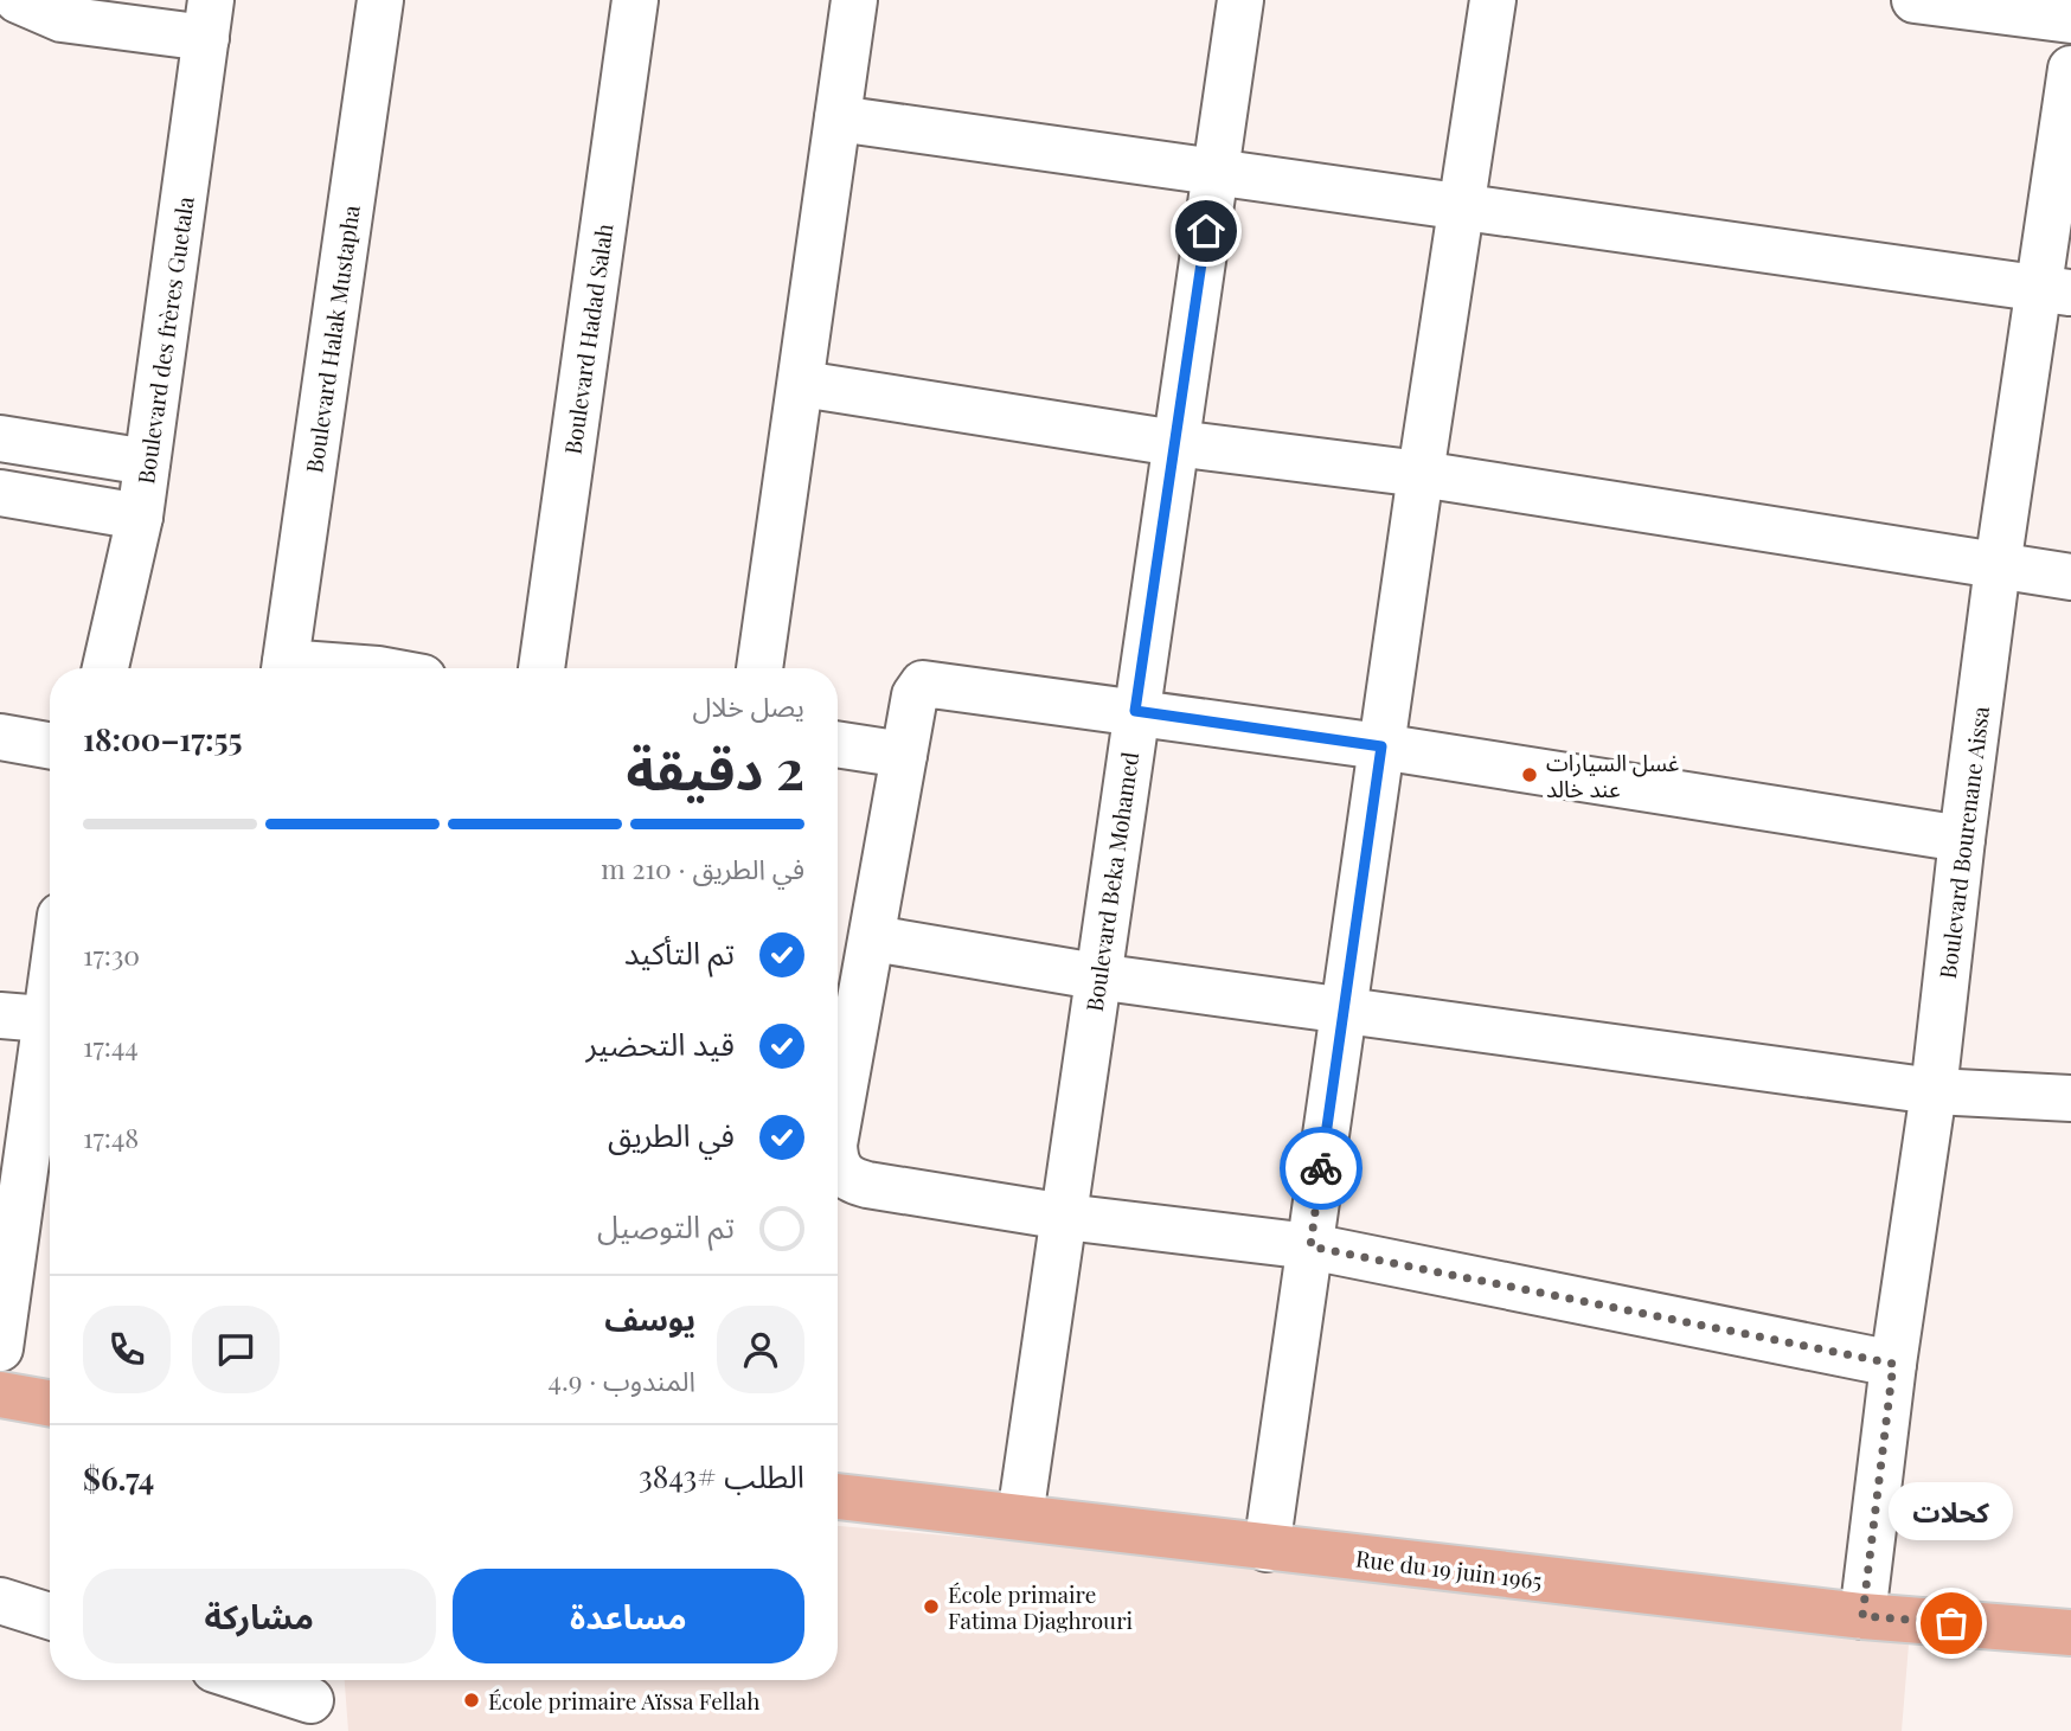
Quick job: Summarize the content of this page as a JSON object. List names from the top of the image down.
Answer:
{
  "streets": {
    "main road": ["Rue du 19 juin 1965"],
    "street": [
      "Boulevard Halak Mustapha",
      "Boulevard Hadad Salah",
      "Boulevard des frères Guetala",
      "Boulevard Bourenane Aissa",
      "Boulevard Beka Mohamed"
    ]
  },
  "crossings": [
    ["Boulevard Bourenane Aissa", "Rue du 19 juin 1965"],
    ["Boulevard Beka Mohamed", "Rue du 19 juin 1965"]
  ],
  "places": [
    "غسل السيارات عند خالد",
    "École primaire Fatima Djaghrouri",
    "كحلات",
    "École primaire Aïssa Fellah"
  ],
  "page": {
    "heading": ["2 دقيقة", "يصل خلال", "17:55–18:00"],
    "panel": [
      "يوسف",
      "المندوب · 4.9",
      "الطلب #3843",
      "$6.74"
    ],
    "bar": "في الطريق · 210 m",
    "list": [
      ["تم التأكيد", "17:30"],
      ["قيد التحضير", "17:44"],
      ["في الطريق", "17:48"],
      "تم التوصيل"
    ],
    "bubble": "كحلات",
    "buttons": ["مساعدة", "مشاركة"]
  }
}
